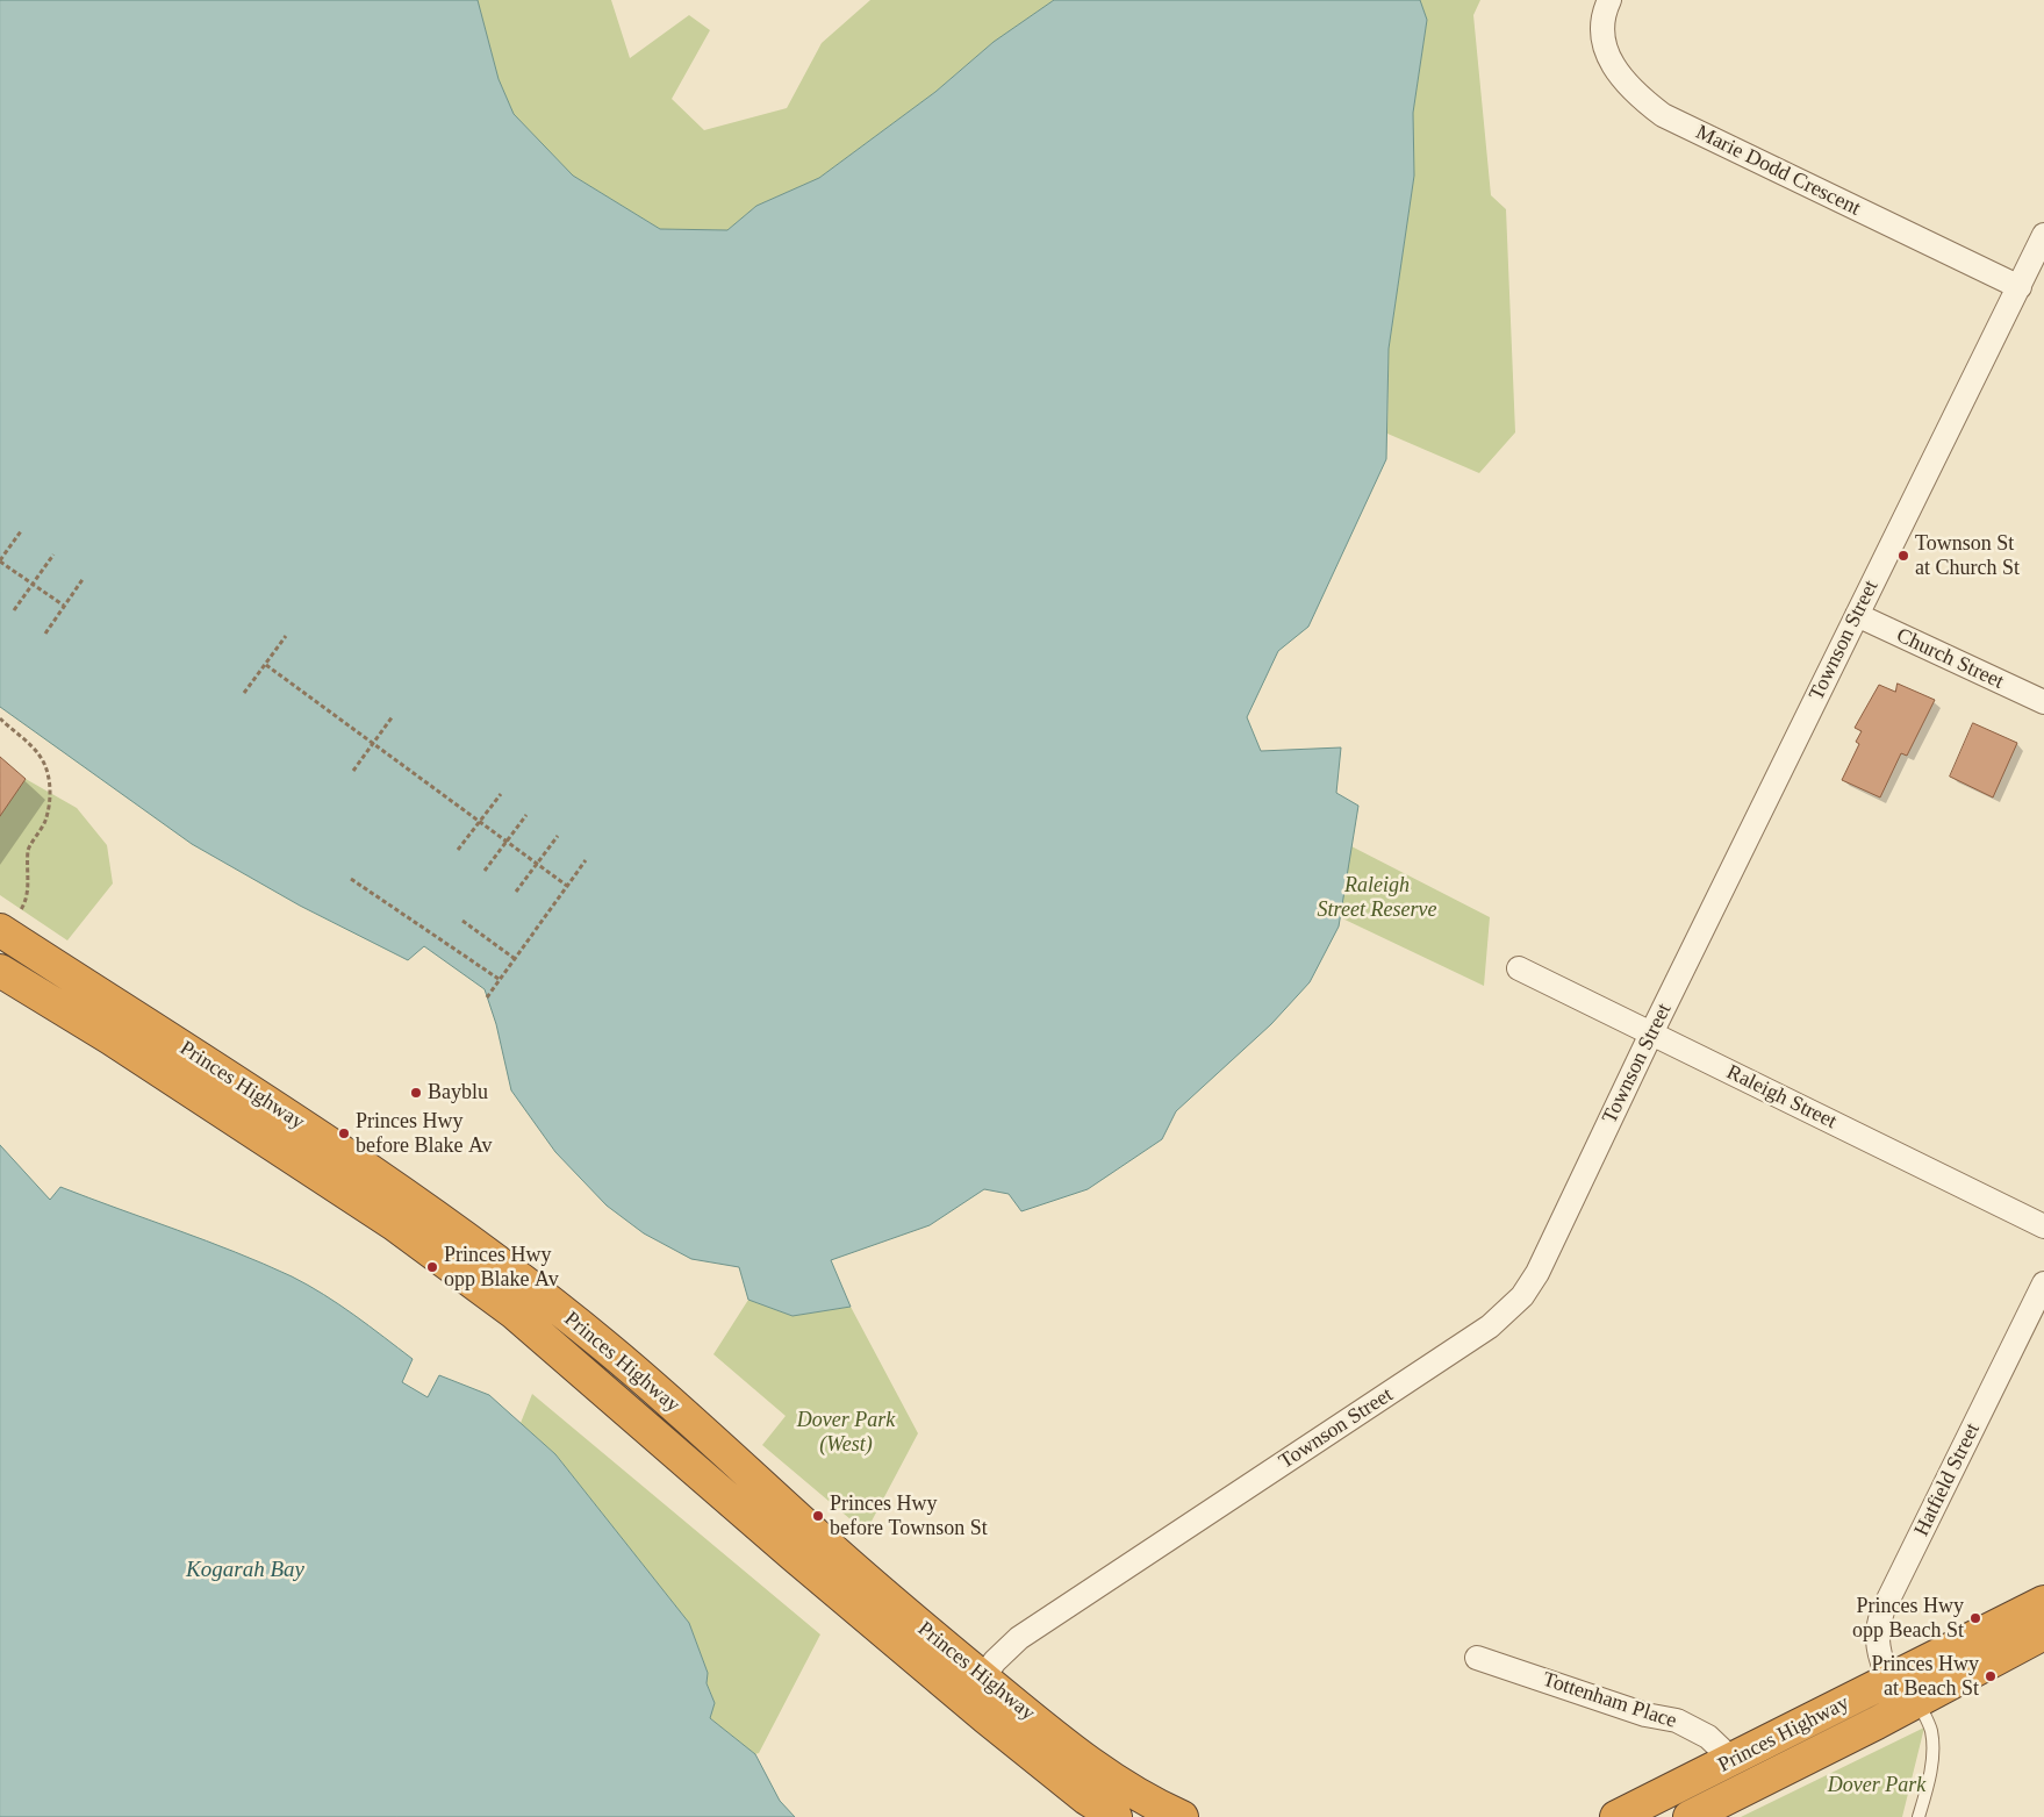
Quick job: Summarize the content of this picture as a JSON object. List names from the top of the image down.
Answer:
{
  "streets": {
    "highway": ["Princes Highway"],
    "street": [
      "Marie Dodd Crescent",
      "Townson Street",
      "Church Street",
      "Raleigh Street",
      "Hatfield Street",
      "Tottenham Place"
    ]
  },
  "crossings": [
    ["Marie Dodd Crescent", "Townson Street"],
    ["Townson Street", "Church Street"],
    ["Townson Street", "Princes Highway"],
    ["Townson Street", "Raleigh Street"],
    ["Princes Highway", "Hatfield Street"],
    ["Princes Highway", "Tottenham Place"]
  ],
  "water": ["Kogarah Bay"],
  "parks": ["Raleigh Street Reserve", "Dover Park (West)", "Dover Park"],
  "places": [
    "Townson St at Church St",
    "Bayblu",
    "Princes Hwy before Blake Av",
    "Princes Hwy opp Blake Av",
    "Princes Hwy before Townson St",
    "Princes Hwy opp Beach St",
    "Princes Hwy at Beach St"
  ]
}
